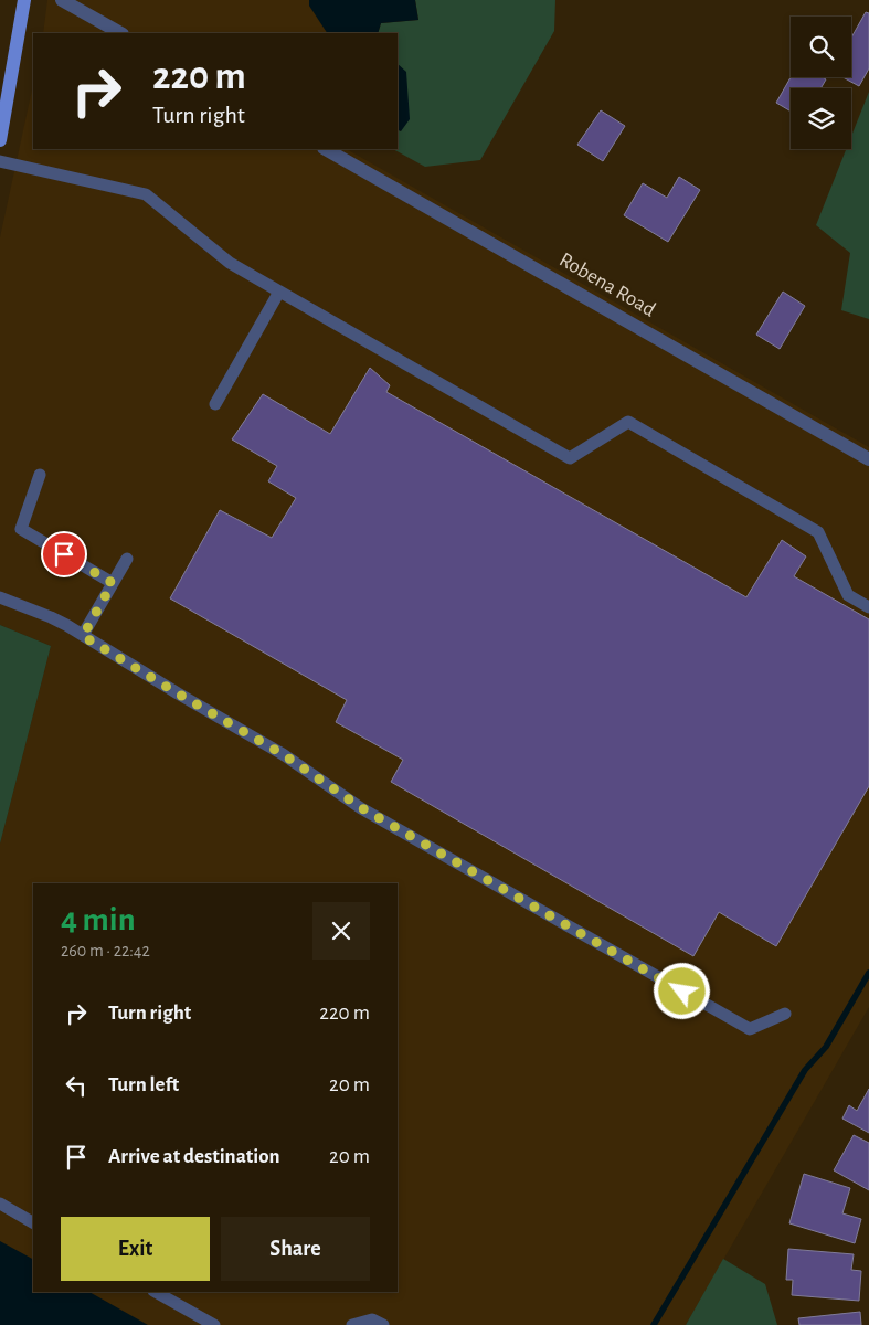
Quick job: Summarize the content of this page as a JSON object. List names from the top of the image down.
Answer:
{
  "streets": {
    "street": ["Robena Road"]
  },
  "page": {
    "turn": ["220 m", "Turn right"],
    "heading": ["4 min", "260 m · 22:42"],
    "list": [
      {
        "name": "Turn right",
        "value": "220 m"
      },
      {
        "name": "Turn left",
        "value": "20 m"
      },
      {
        "name": "Arrive at destination",
        "value": "20 m"
      }
    ],
    "buttons": ["Exit", "Share"]
  }
}
